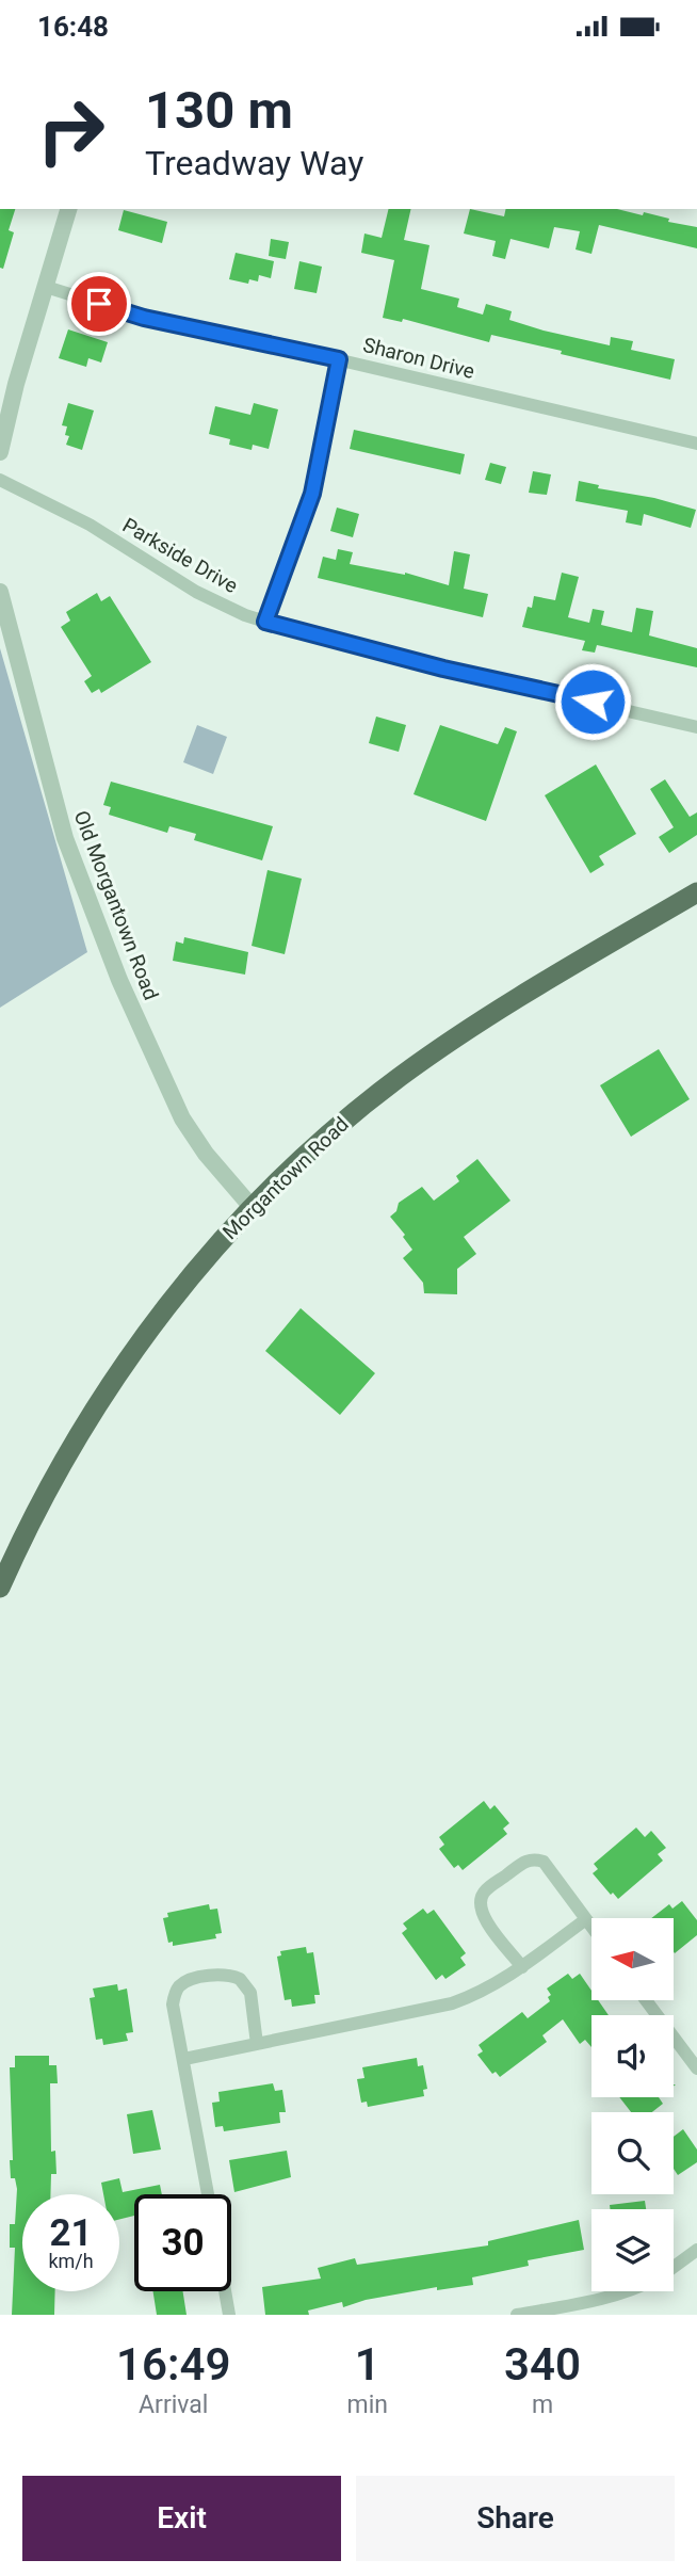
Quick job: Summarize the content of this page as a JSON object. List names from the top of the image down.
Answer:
{
  "streets": {
    "main road": ["Morgantown Road"],
    "street": ["Sharon Drive", "Parkside Drive", "Old Morgantown Road"]
  },
  "crossings": [
    ["Old Morgantown Road", "Morgantown Road"]
  ],
  "north": "left",
  "page": {
    "status": "16:48",
    "turn": ["130 m", "Treadway Way"],
    "speed": "21 km/h",
    "limit": "30",
    "eta": [
      "16:49",
      "Arrival",
      "1",
      "min",
      "340",
      "m"
    ],
    "buttons": ["Exit", "Share"]
  }
}
